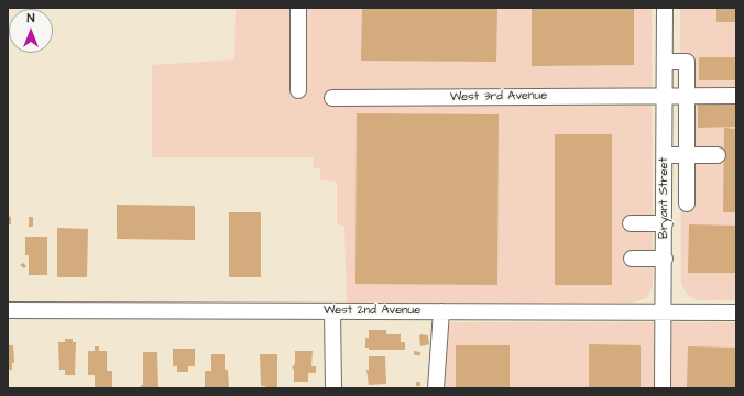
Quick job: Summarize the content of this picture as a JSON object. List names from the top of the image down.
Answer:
{
  "streets": {
    "street": ["West 3rd Avenue", "Bryant Street", "West 2nd Avenue"]
  },
  "crossings": [
    ["West 3rd Avenue", "Bryant Street"],
    ["Bryant Street", "West 2nd Avenue"]
  ],
  "north": "top"
}
